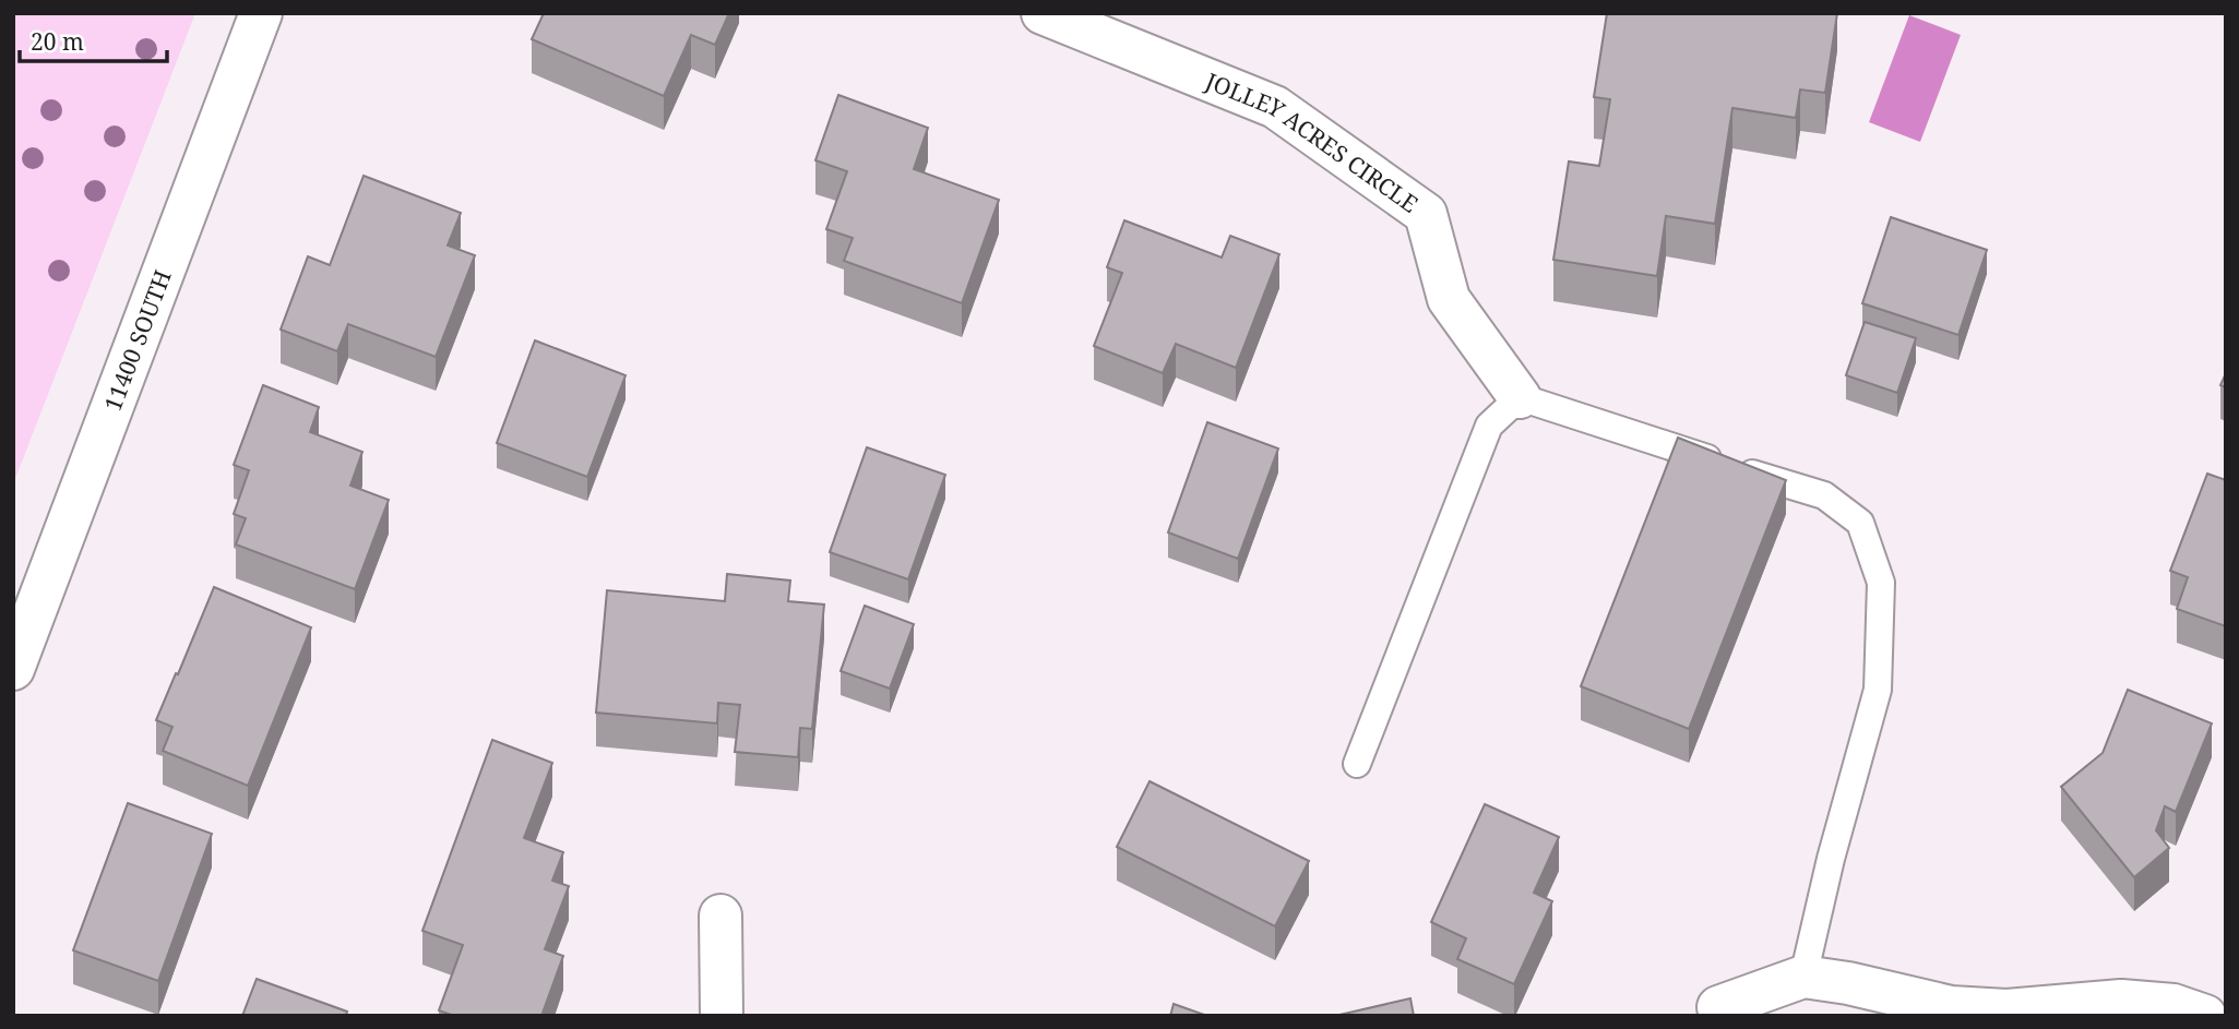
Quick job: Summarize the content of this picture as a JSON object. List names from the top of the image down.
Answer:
{
  "streets": {
    "street": ["JOLLEY ACRES CIRCLE", "11400 SOUTH"]
  },
  "scale_bar": "20 m"
}
